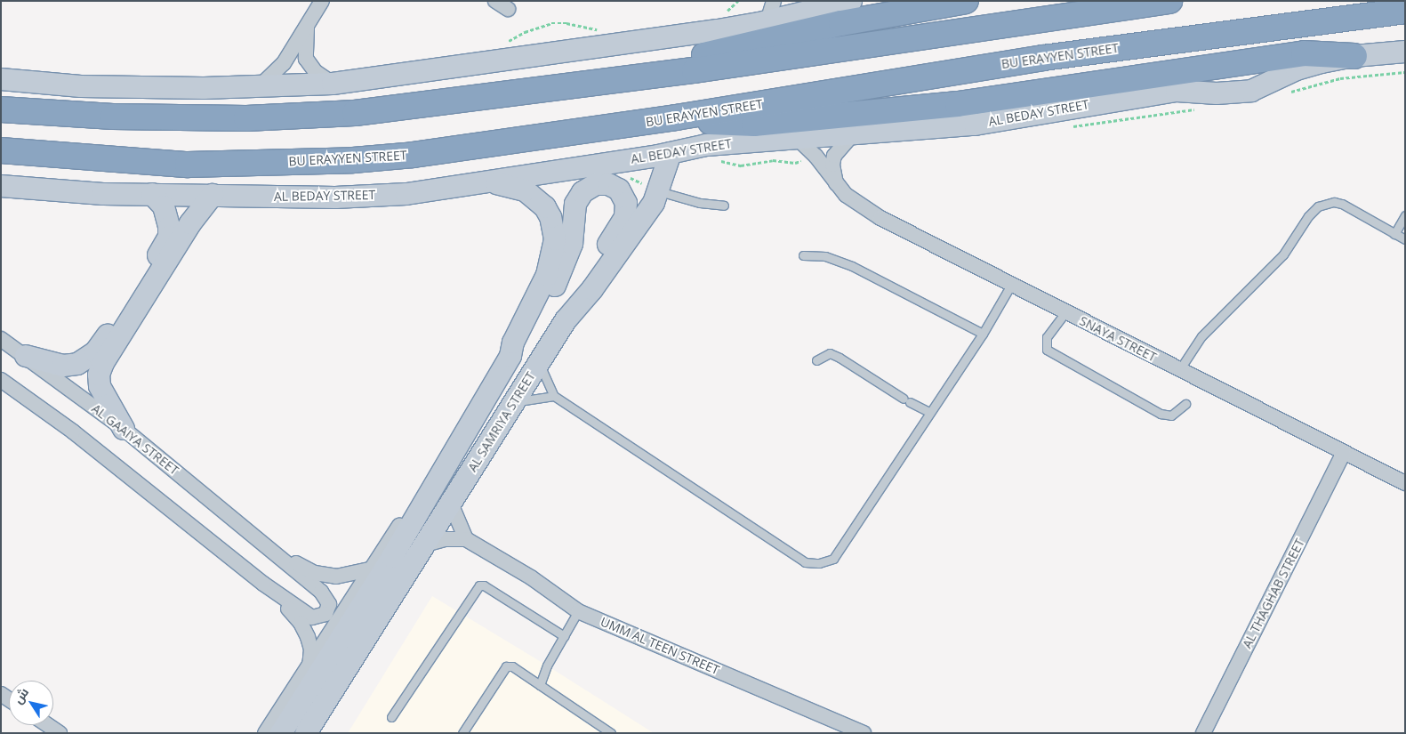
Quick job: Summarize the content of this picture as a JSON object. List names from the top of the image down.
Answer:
{
  "streets": {
    "highway": ["BU ERAYYEN STREET"],
    "main road": ["AL BEDAY STREET", "AL SAMRIYA STREET"],
    "street": [
      "SNAYA STREET",
      "AL GAAIYA STREET",
      "AL THAGHAB STREET",
      "UMM AL TEEN STREET"
    ]
  },
  "crossings": [
    ["AL BEDAY STREET", "SNAYA STREET"],
    ["AL BEDAY STREET", "AL SAMRIYA STREET"],
    ["SNAYA STREET", "AL THAGHAB STREET"],
    ["AL SAMRIYA STREET", "AL GAAIYA STREET"]
  ],
  "north": "top left"
}
